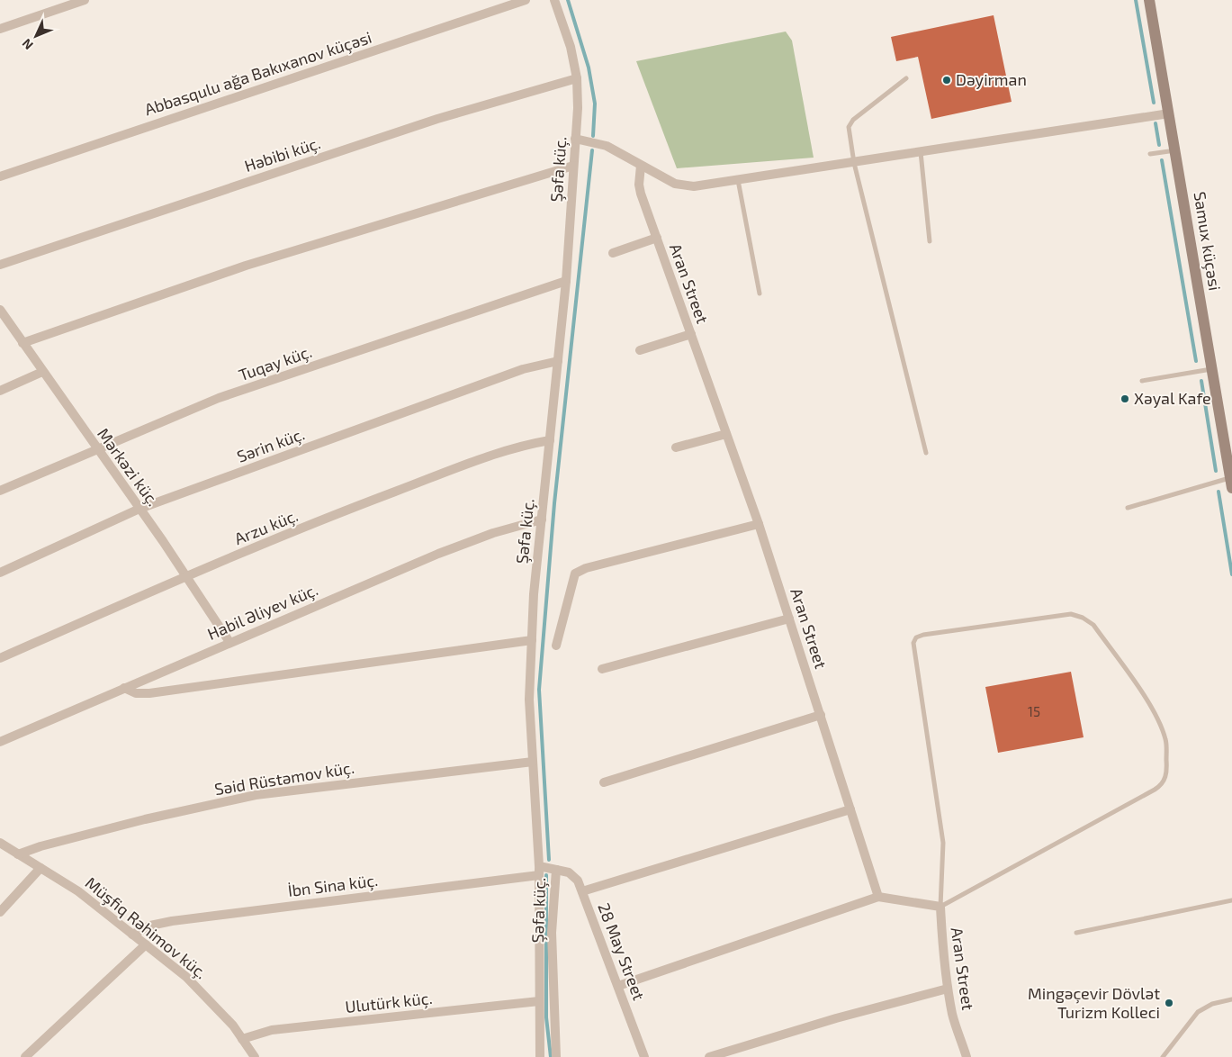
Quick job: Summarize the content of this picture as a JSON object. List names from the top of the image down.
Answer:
{
  "streets": {
    "main road": ["Samux küçəsi"],
    "street": [
      "Abbasqulu ağa Bakıxanov küçəsi",
      "Həbibi küç.",
      "Şəfa küç.",
      "Aran Street",
      "Tuqay küç.",
      "Sərin küç.",
      "Mərkəzi küç.",
      "Arzu küç.",
      "Habil Əliyev küç.",
      "Səid Rüstəmov küç.",
      "İbn Sina küç.",
      "Müşfiq Rəhimov küç.",
      "28 May Street",
      "Ulutürk küç."
    ]
  },
  "crossings": [
    ["Həbibi küç.", "Şəfa küç."],
    ["Şəfa küç.", "Tuqay küç."],
    ["Şəfa küç.", "Sərin küç."],
    ["Şəfa küç.", "Arzu küç."],
    ["Şəfa küç.", "Habil Əliyev küç."],
    ["Şəfa küç.", "Səid Rüstəmov küç."],
    ["Şəfa küç.", "İbn Sina küç."],
    ["Şəfa küç.", "28 May Street"],
    ["Tuqay küç.", "Mərkəzi küç."],
    ["Sərin küç.", "Mərkəzi küç."],
    ["Mərkəzi küç.", "Arzu küç."],
    ["Mərkəzi küç.", "Habil Əliyev küç."],
    ["Səid Rüstəmov küç.", "Müşfiq Rəhimov küç."],
    ["İbn Sina küç.", "Müşfiq Rəhimov küç."],
    ["Müşfiq Rəhimov küç.", "Ulutürk küç."]
  ],
  "places": ["Dəyirman", "Xəyal Kafe", "Mingəçevir Dövlət Turizm Kolleci"],
  "house_numbers": ["15"],
  "north": "bottom left"
}
